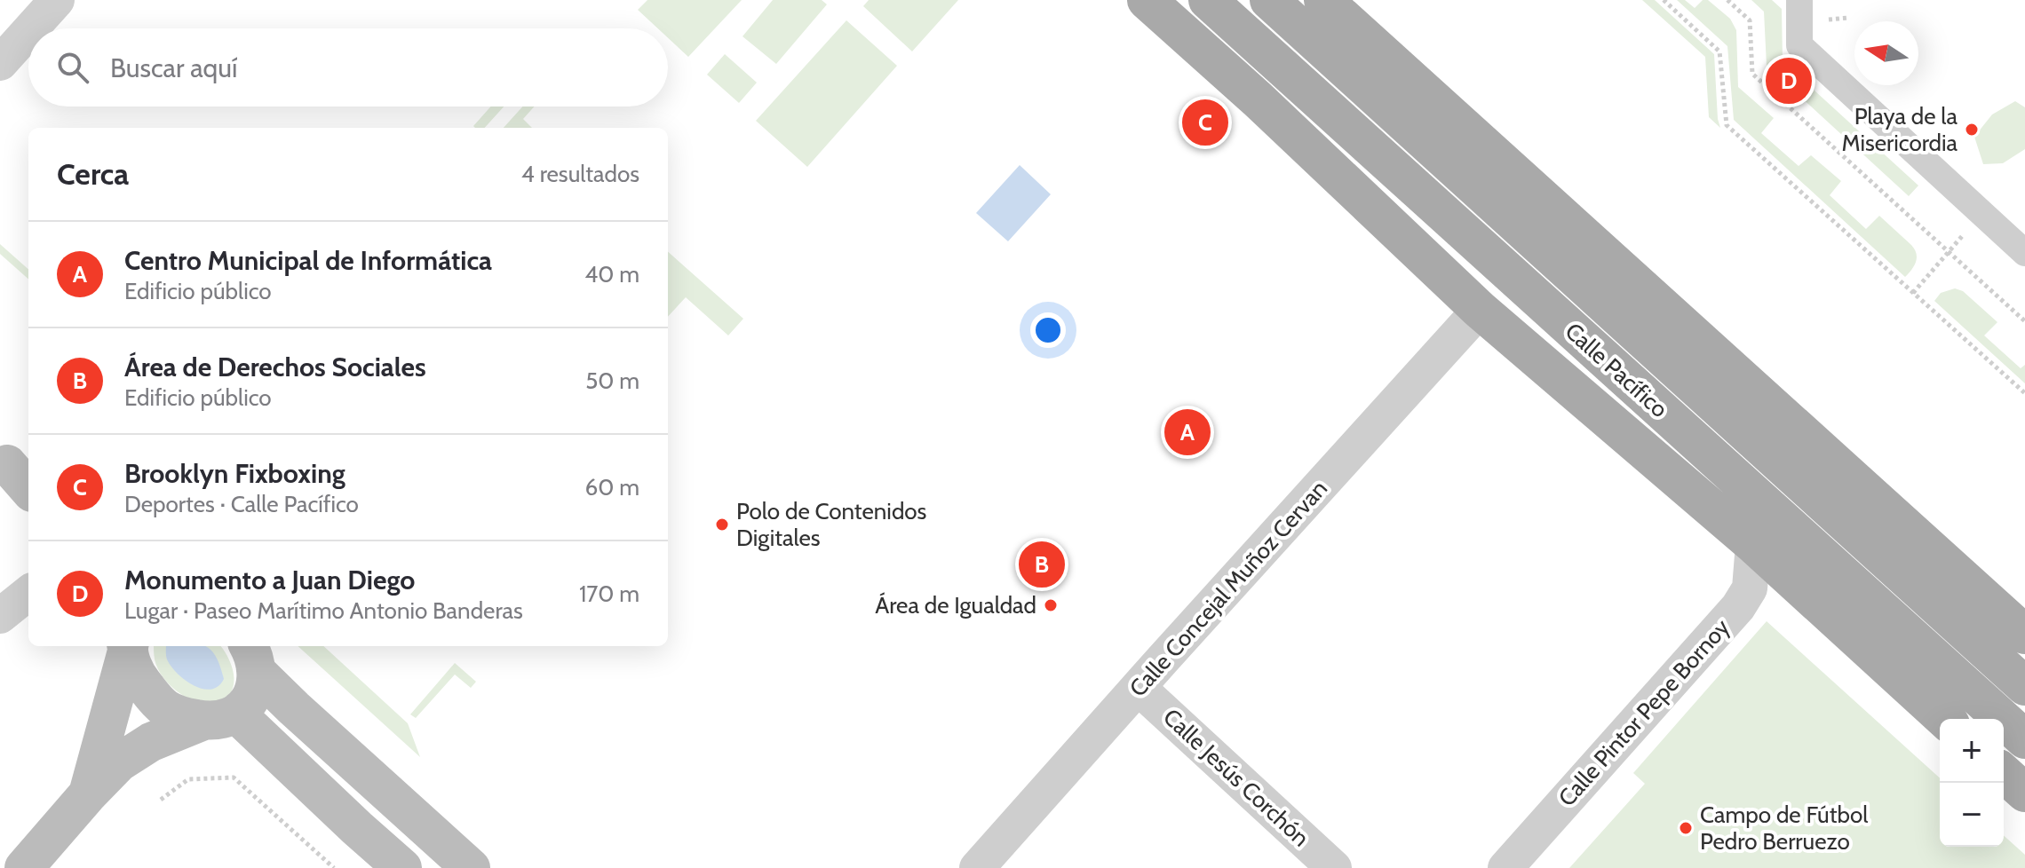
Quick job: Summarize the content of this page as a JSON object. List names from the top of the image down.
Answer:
{
  "streets": {
    "main road": ["Calle Pacífico"],
    "street": ["Calle Concejal Muñoz Cervan", "Calle Pintor Pepe Bornoy", "Calle Jesús Corchón"]
  },
  "crossings": [
    ["Calle Pacífico", "Calle Concejal Muñoz Cervan"],
    ["Calle Pacífico", "Calle Pintor Pepe Bornoy"],
    ["Calle Concejal Muñoz Cervan", "Calle Jesús Corchón"]
  ],
  "places": [
    "Playa de la Misericordia",
    "Polo de Contenidos Digitales",
    "Área de Igualdad",
    "Campo de Fútbol Pedro Berruezo"
  ],
  "north": "left",
  "page": {
    "search": "Buscar aquí",
    "pins": [
      "D",
      "C",
      "A",
      "B"
    ],
    "heading": ["Cerca", "4 resultados"],
    "list": [
      {
        "mark": "A",
        "name": "Centro Municipal de Informática",
        "note": "Edificio público",
        "value": "40 m"
      },
      {
        "mark": "B",
        "name": "Área de Derechos Sociales",
        "note": "Edificio público",
        "value": "50 m"
      },
      {
        "mark": "C",
        "name": "Brooklyn Fixboxing",
        "note": "Deportes · Calle Pacífico",
        "value": "60 m"
      },
      {
        "mark": "D",
        "name": "Monumento a Juan Diego",
        "note": "Lugar · Paseo Marítimo Antonio Banderas",
        "value": "170 m"
      }
    ],
    "map_buttons": ["+", "−"]
  }
}
